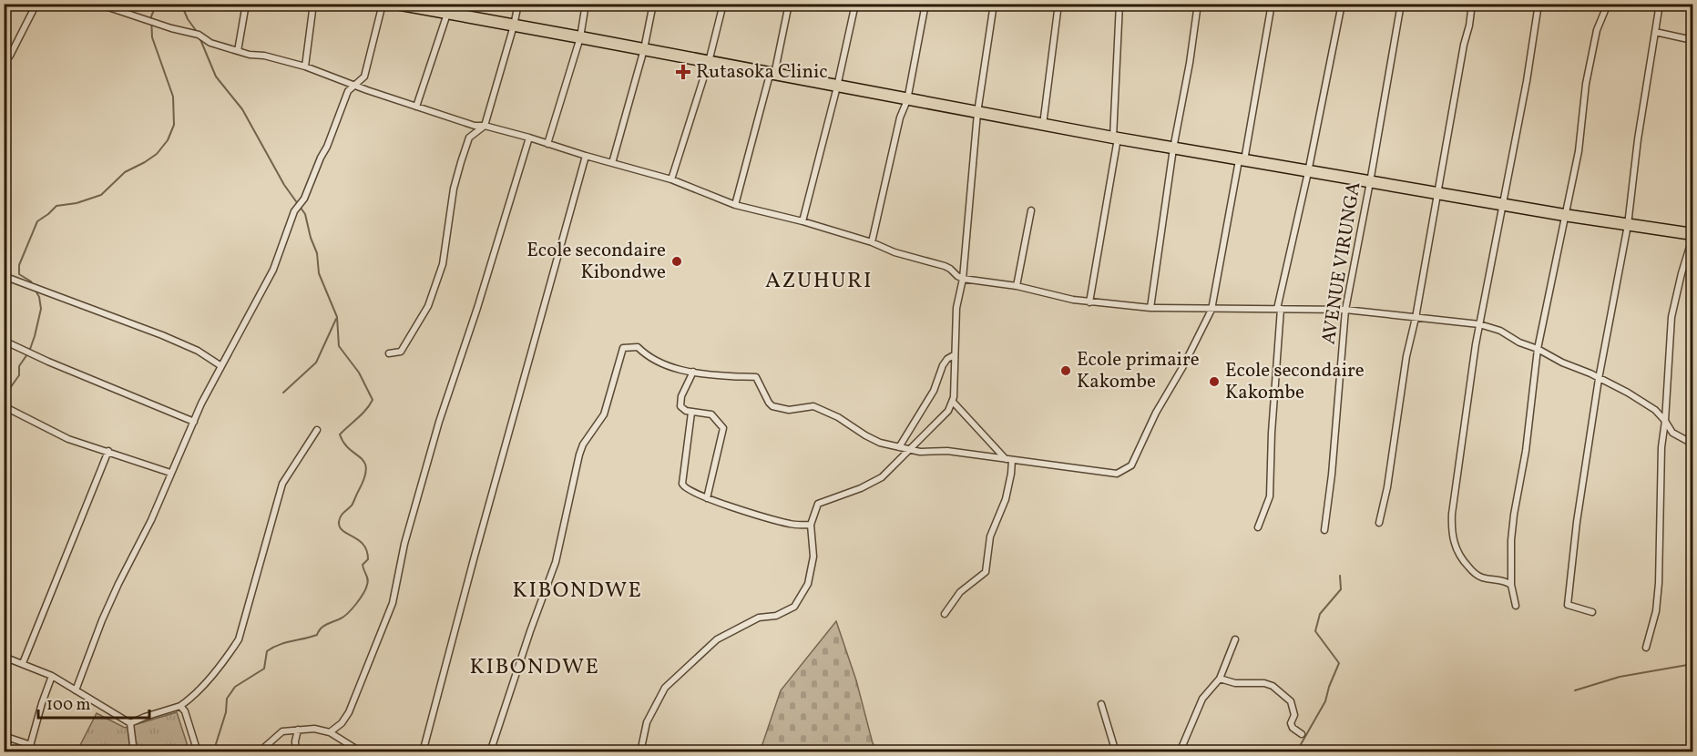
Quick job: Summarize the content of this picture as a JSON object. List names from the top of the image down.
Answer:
{
  "streets": {
    "street": ["AVENUE VIRUNGA"]
  },
  "districts": ["AZUHURI", "KIBONDWE", "KIBONDWE"],
  "places": {
    "health": ["Rutasoka Clinic"],
    "other": ["Ecole secondaire Kibondwe", "Ecole primaire Kakombe", "Ecole secondaire Kakombe"]
  },
  "scale_bar": "100 m"
}
